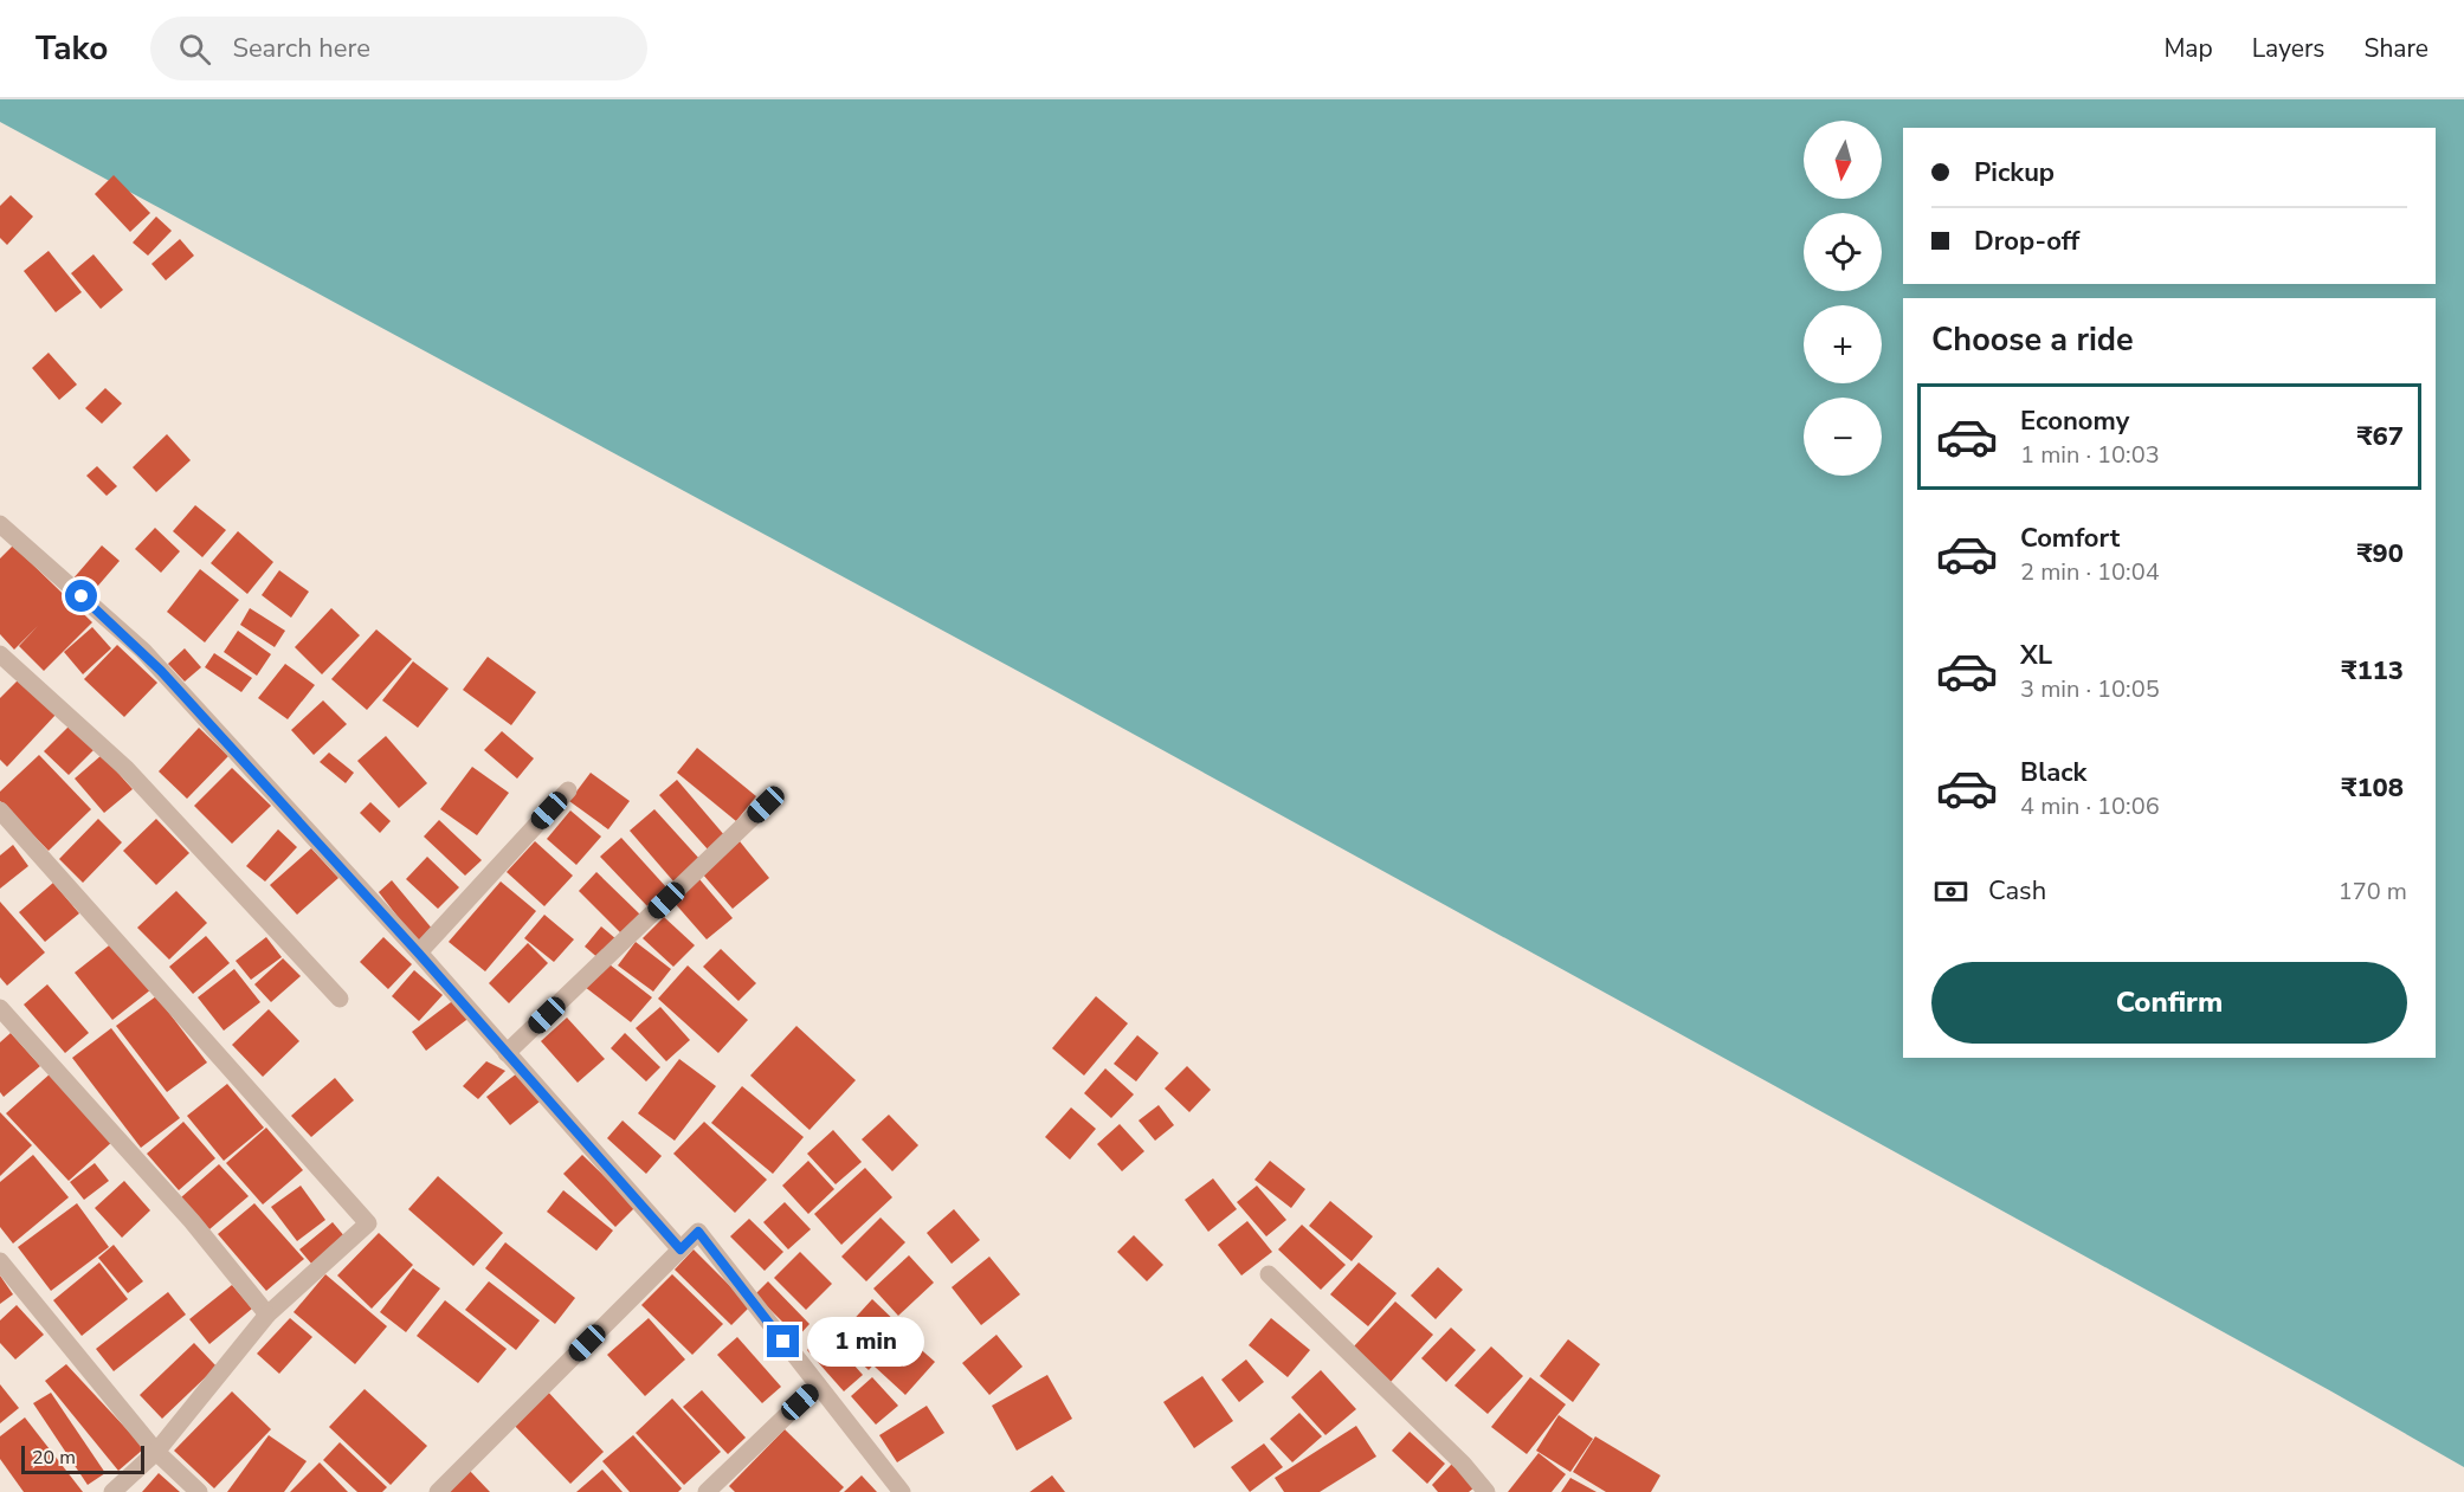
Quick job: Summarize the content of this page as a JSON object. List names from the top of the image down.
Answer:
{
  "scale_bar": "20 m",
  "north": "bottom",
  "page": {
    "header": "Tako",
    "search": "Search here",
    "nav": ["Map", "Layers", "Share"],
    "map_buttons": ["+", "−"],
    "banner": ["Pickup", "Drop-off"],
    "heading": "Choose a ride",
    "list": [
      {
        "name": "Economy",
        "note": "1 min · 10:03",
        "value": "₹67"
      },
      {
        "name": "Comfort",
        "note": "2 min · 10:04",
        "value": "₹90"
      },
      {
        "name": "XL",
        "note": "3 min · 10:05",
        "value": "₹113"
      },
      {
        "name": "Black",
        "note": "4 min · 10:06",
        "value": "₹108"
      }
    ],
    "pay": ["Cash", "170 m"],
    "buttons": "Confirm",
    "bubble": "1 min",
    "scale": "20 m"
  }
}
